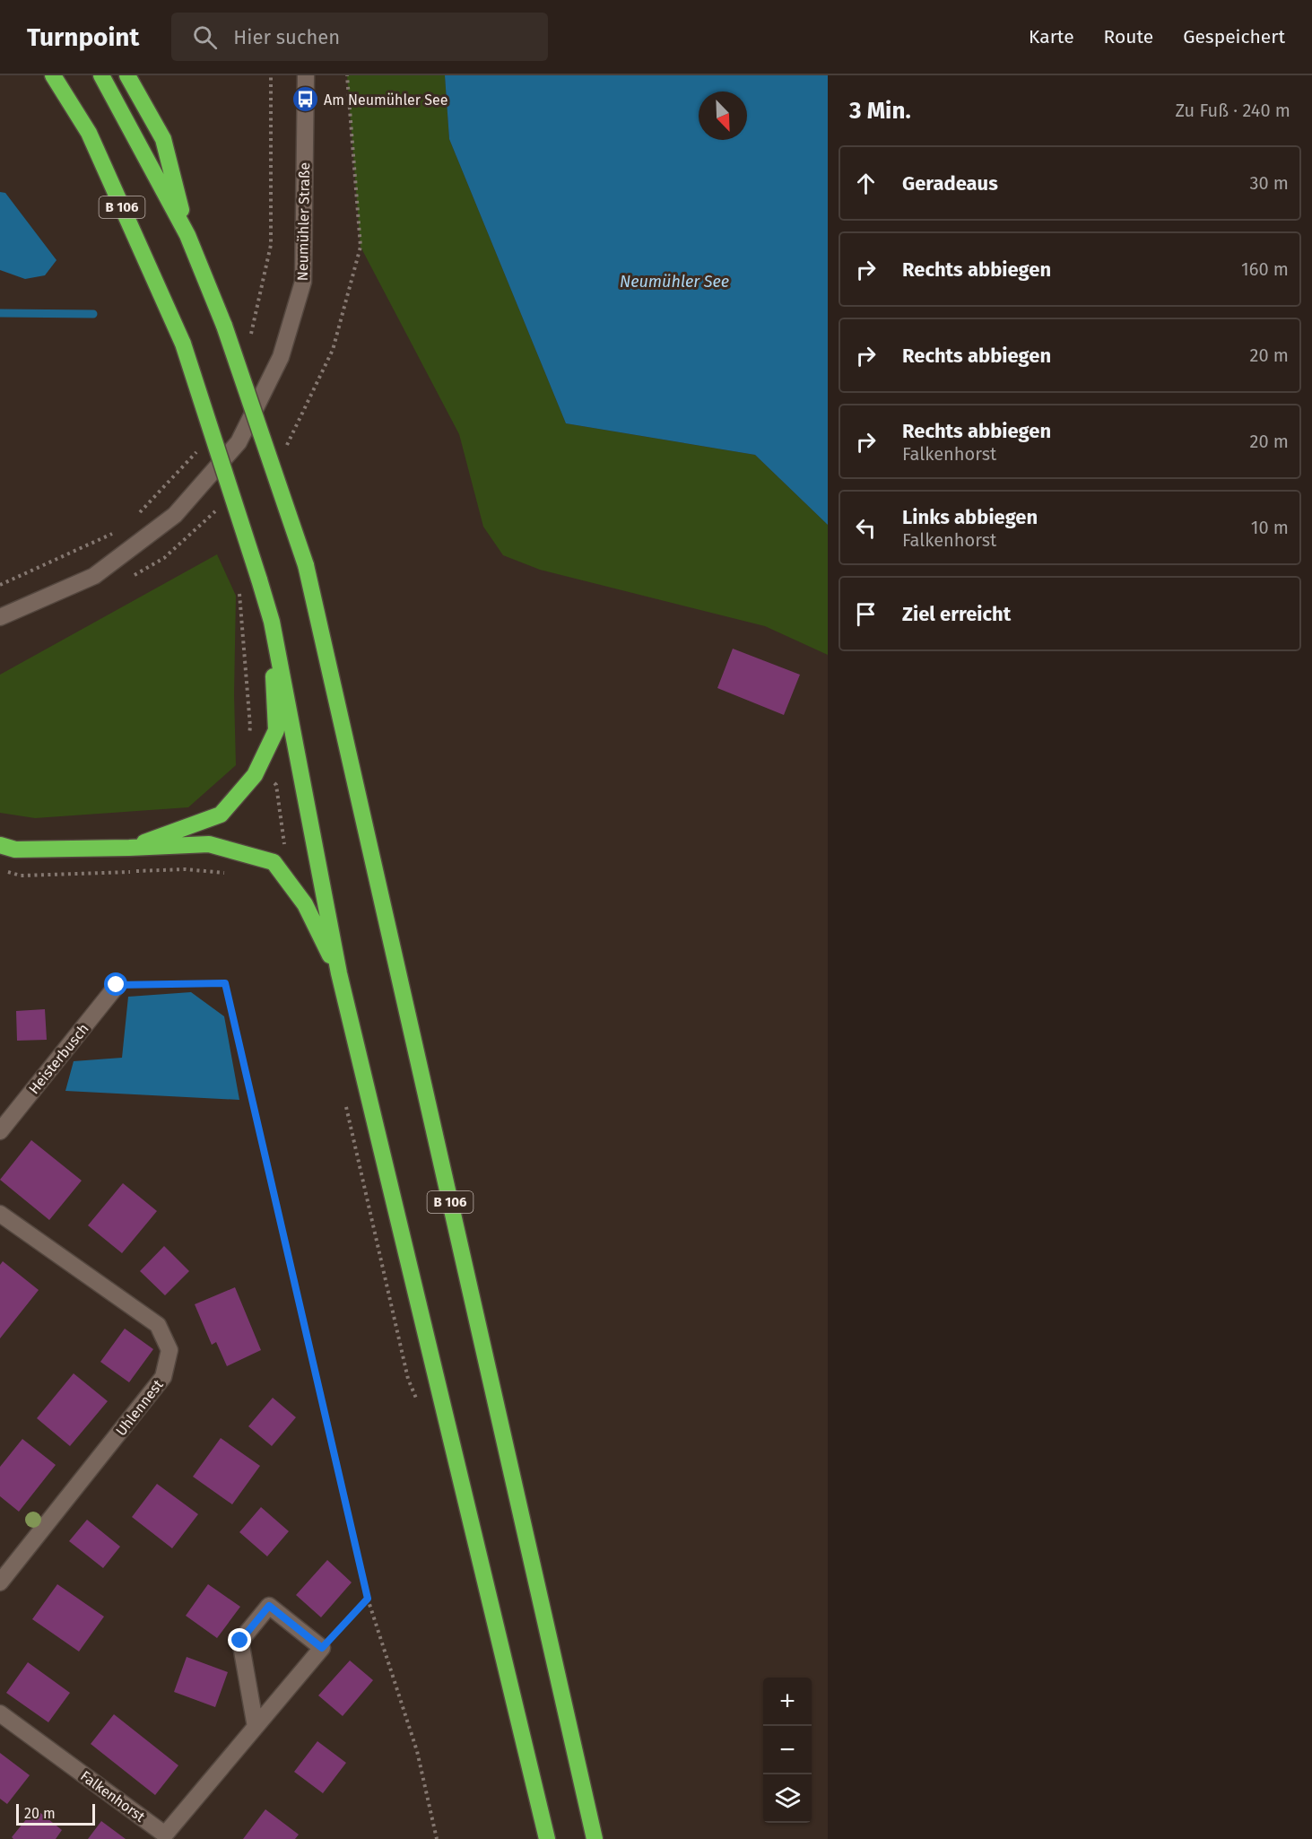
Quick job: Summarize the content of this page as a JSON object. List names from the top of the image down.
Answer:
{
  "streets": {
    "highway": ["B 106"],
    "street": [
      "Neumühler Straße",
      "Heisterbusch",
      "Uhlennest",
      "Falkenhorst"
    ]
  },
  "water": ["Neumühler See"],
  "places": {
    "bus stop": ["Am Neumühler See"]
  },
  "scale_bar": "20 m",
  "north": "bottom right",
  "page": {
    "header": "Turnpoint",
    "search": "Hier suchen",
    "nav": ["Karte", "Route", "Gespeichert"],
    "heading": ["3 Min.", "Zu Fuß · 240 m"],
    "list": [
      ["Geradeaus", "30 m"],
      ["Rechts abbiegen", "160 m"],
      ["Rechts abbiegen", "20 m"],
      ["Rechts abbiegen", "Falkenhorst", "20 m"],
      ["Links abbiegen", "Falkenhorst", "10 m"],
      "Ziel erreicht"
    ],
    "map_buttons": ["+", "−"],
    "scale": "20 m"
  }
}
